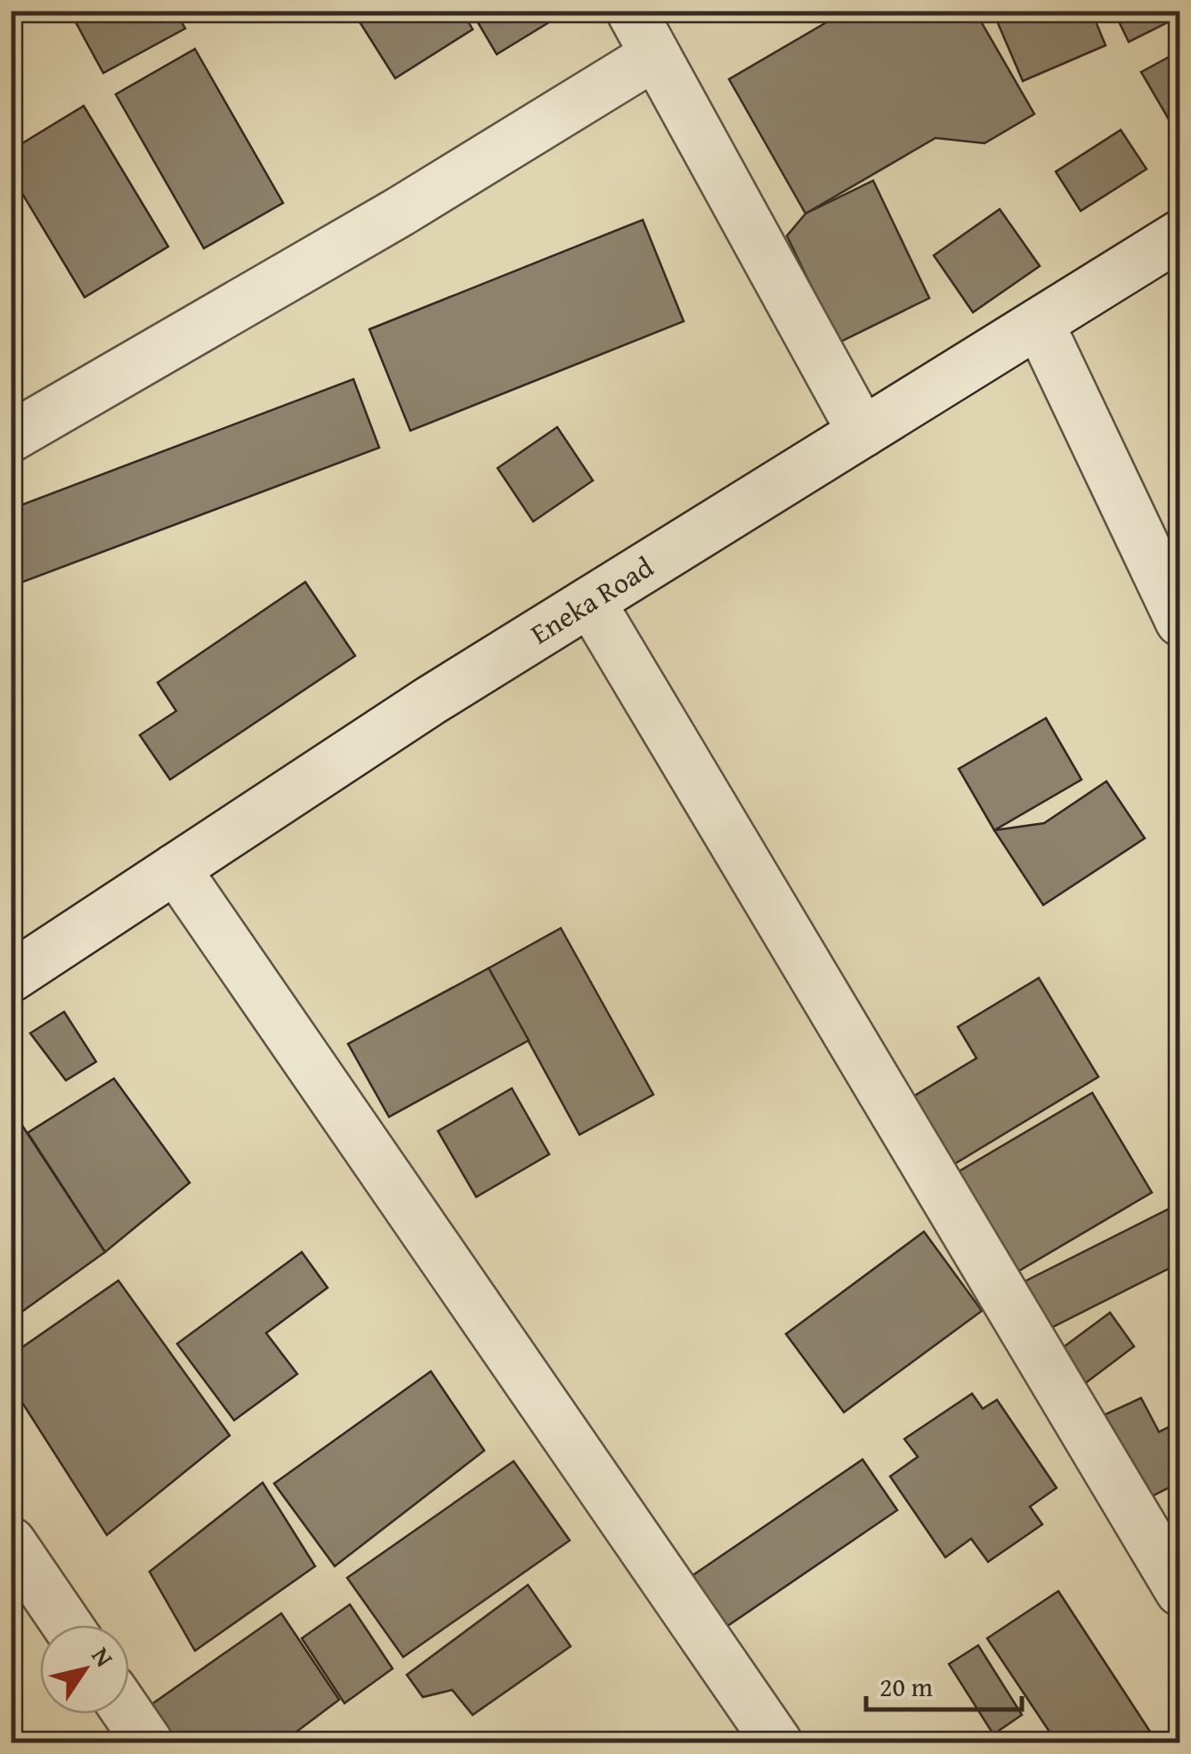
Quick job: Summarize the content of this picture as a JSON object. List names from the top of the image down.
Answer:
{
  "streets": {
    "street": ["Eneka Road"]
  },
  "scale_bar": "20 m",
  "north": "top right"
}
